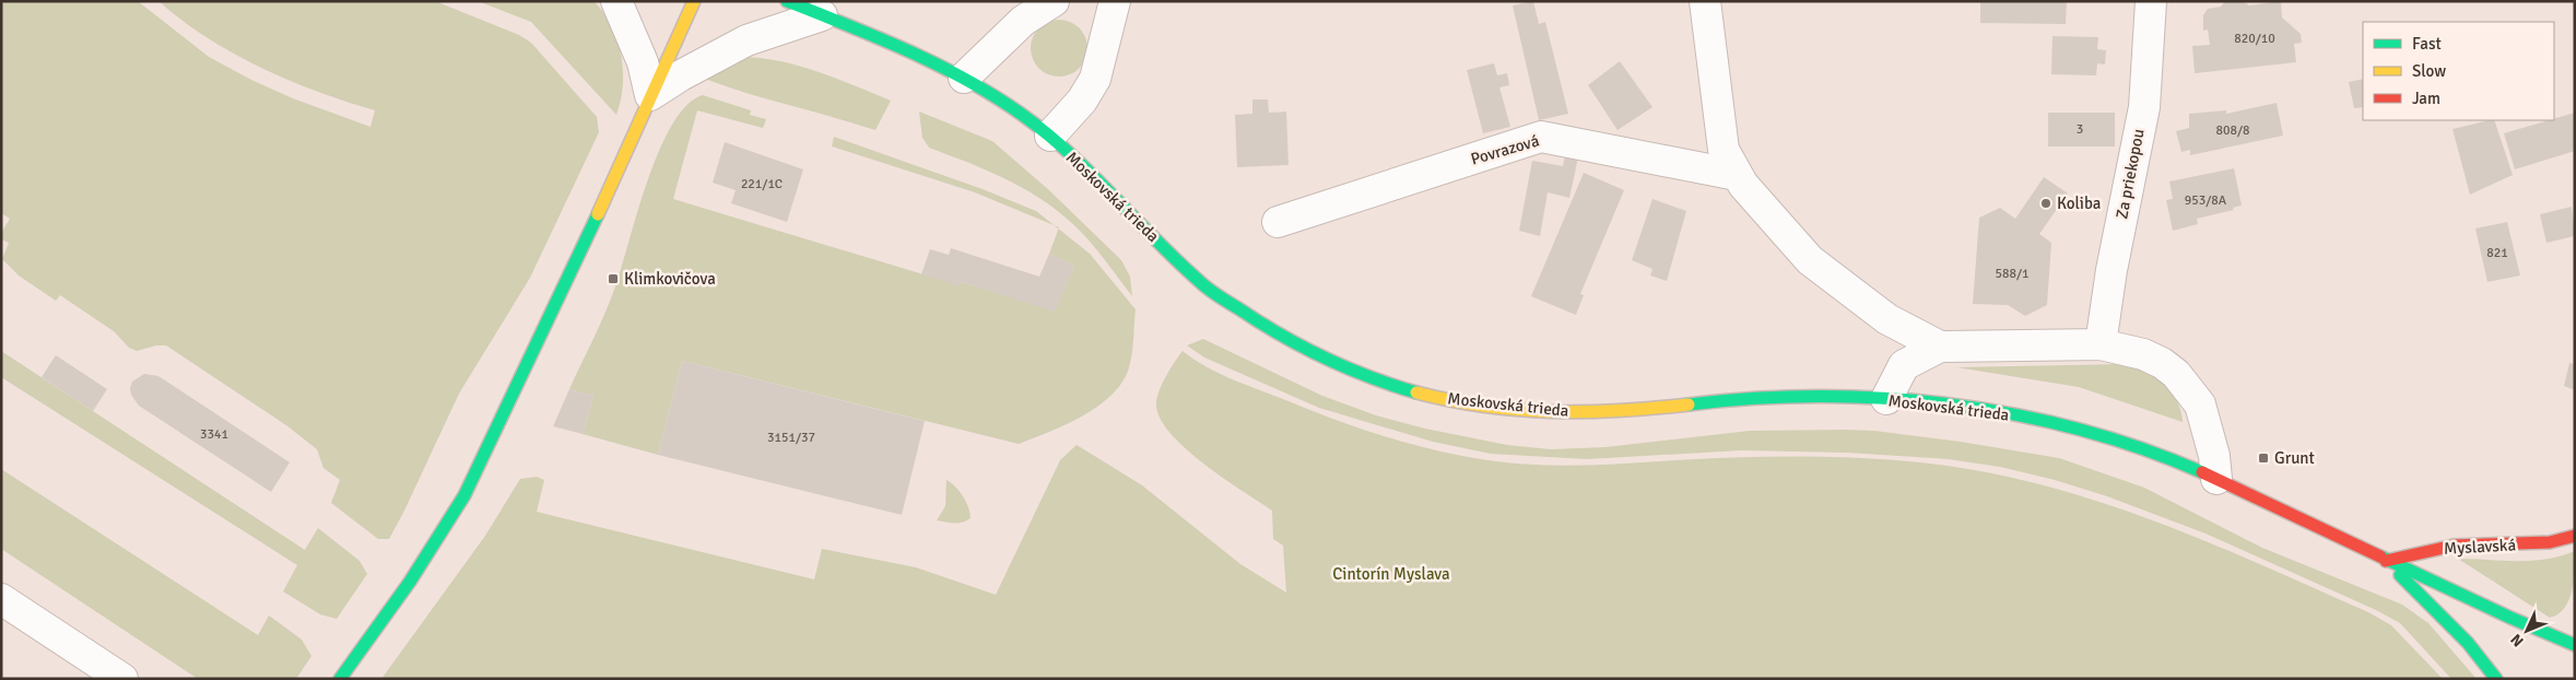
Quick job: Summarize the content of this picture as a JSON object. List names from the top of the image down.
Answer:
{
  "streets": {
    "street": [
      "Povrazová",
      "Za priekopou",
      "Moskovská trieda",
      "Myslavská"
    ]
  },
  "crossings": [
    ["Moskovská trieda", "Myslavská"]
  ],
  "parks": ["Cintorín Myslava"],
  "places": {
    "other": ["Koliba"],
    "transit": ["Klimkovičova", "Grunt"]
  },
  "house_numbers": [
    "820/10",
    "3",
    "808/8",
    "221/1C",
    "953/8A",
    "821",
    "588/1",
    "3341",
    "3151/37"
  ],
  "legend": ["Fast", "Slow", "Jam"],
  "north": "bottom left"
}
